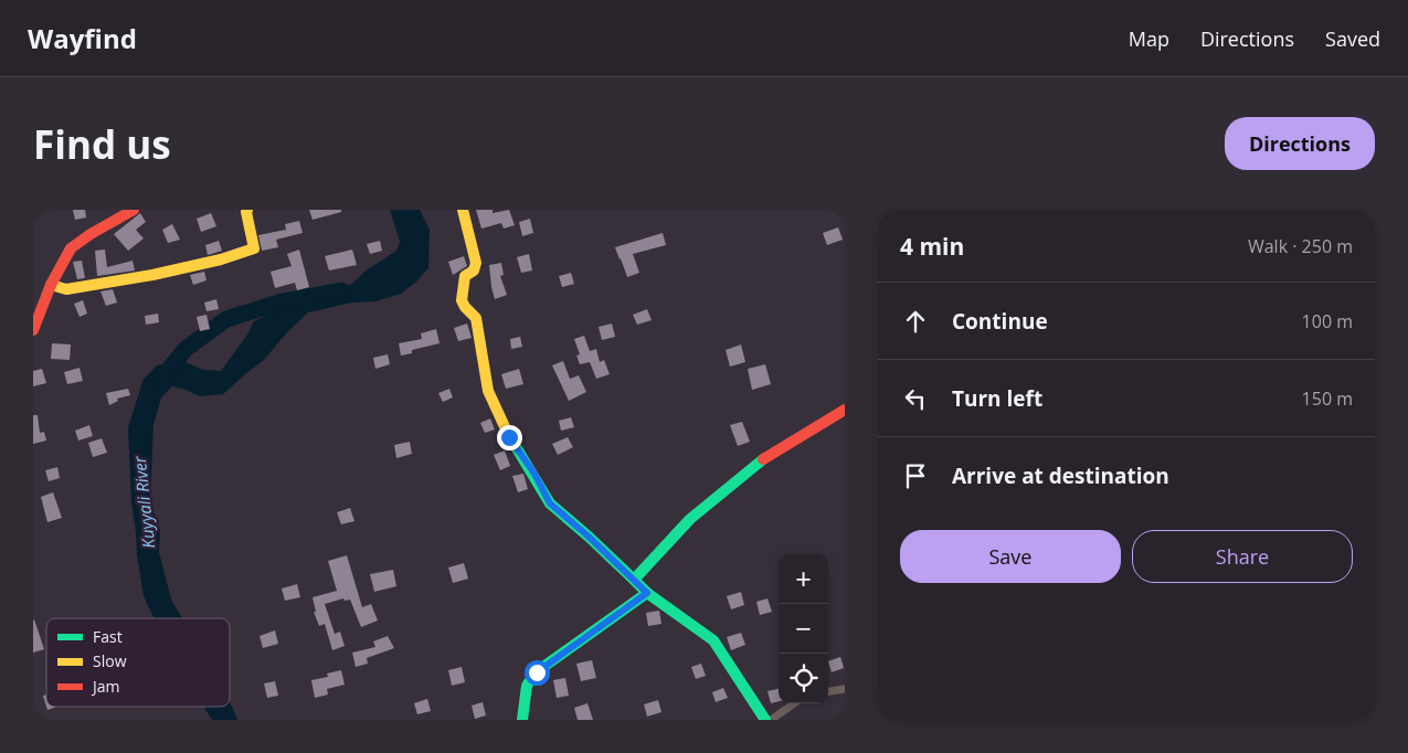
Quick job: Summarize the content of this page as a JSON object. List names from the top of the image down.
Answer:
{
  "water": ["Kuyyali River"],
  "legend": ["Fast", "Slow", "Jam"],
  "page": {
    "header": "Wayfind",
    "nav": ["Map", "Directions", "Saved"],
    "buttons": [
      "Directions",
      ["Save", "Share"]
    ],
    "title": "Find us",
    "heading": ["4 min", "Walk · 250 m"],
    "list": [
      ["Continue", "100 m"],
      ["Turn left", "150 m"],
      "Arrive at destination"
    ],
    "map_buttons": ["+", "−"]
  }
}
